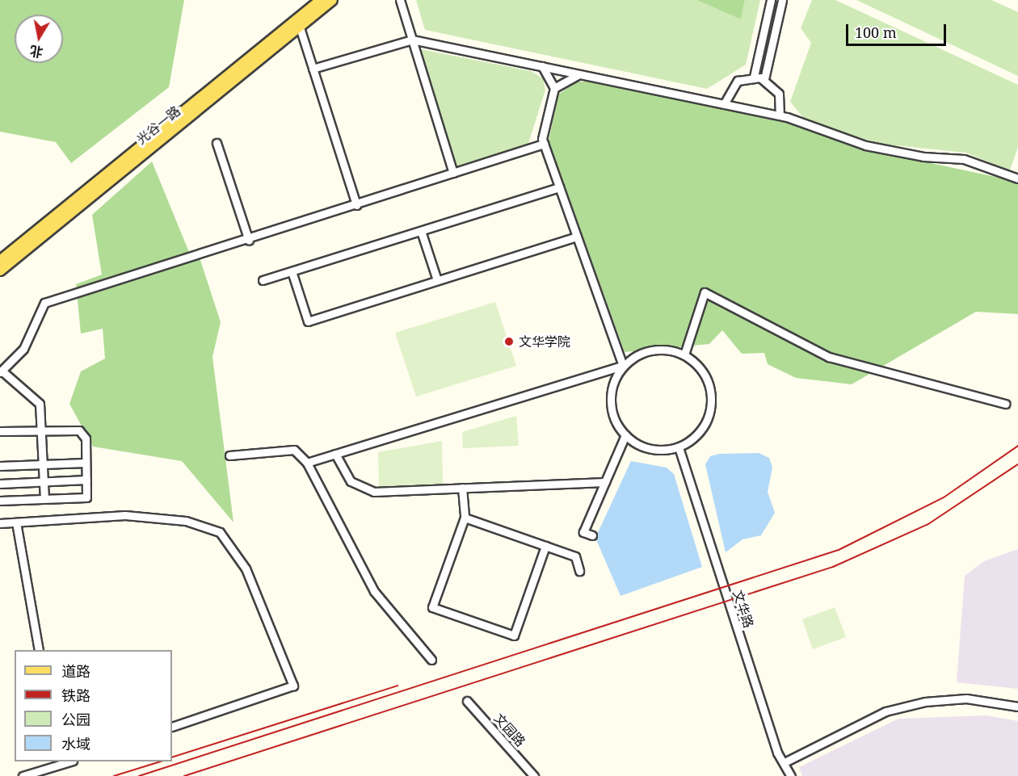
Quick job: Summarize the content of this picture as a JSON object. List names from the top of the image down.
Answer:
{
  "streets": {
    "main road": ["光谷一路"],
    "street": ["文华路", "文园路"]
  },
  "places": ["文华学院"],
  "legend": [
    "道路",
    "铁路",
    "公园",
    "水域"
  ],
  "scale_bar": "100 m",
  "north": "bottom"
}
